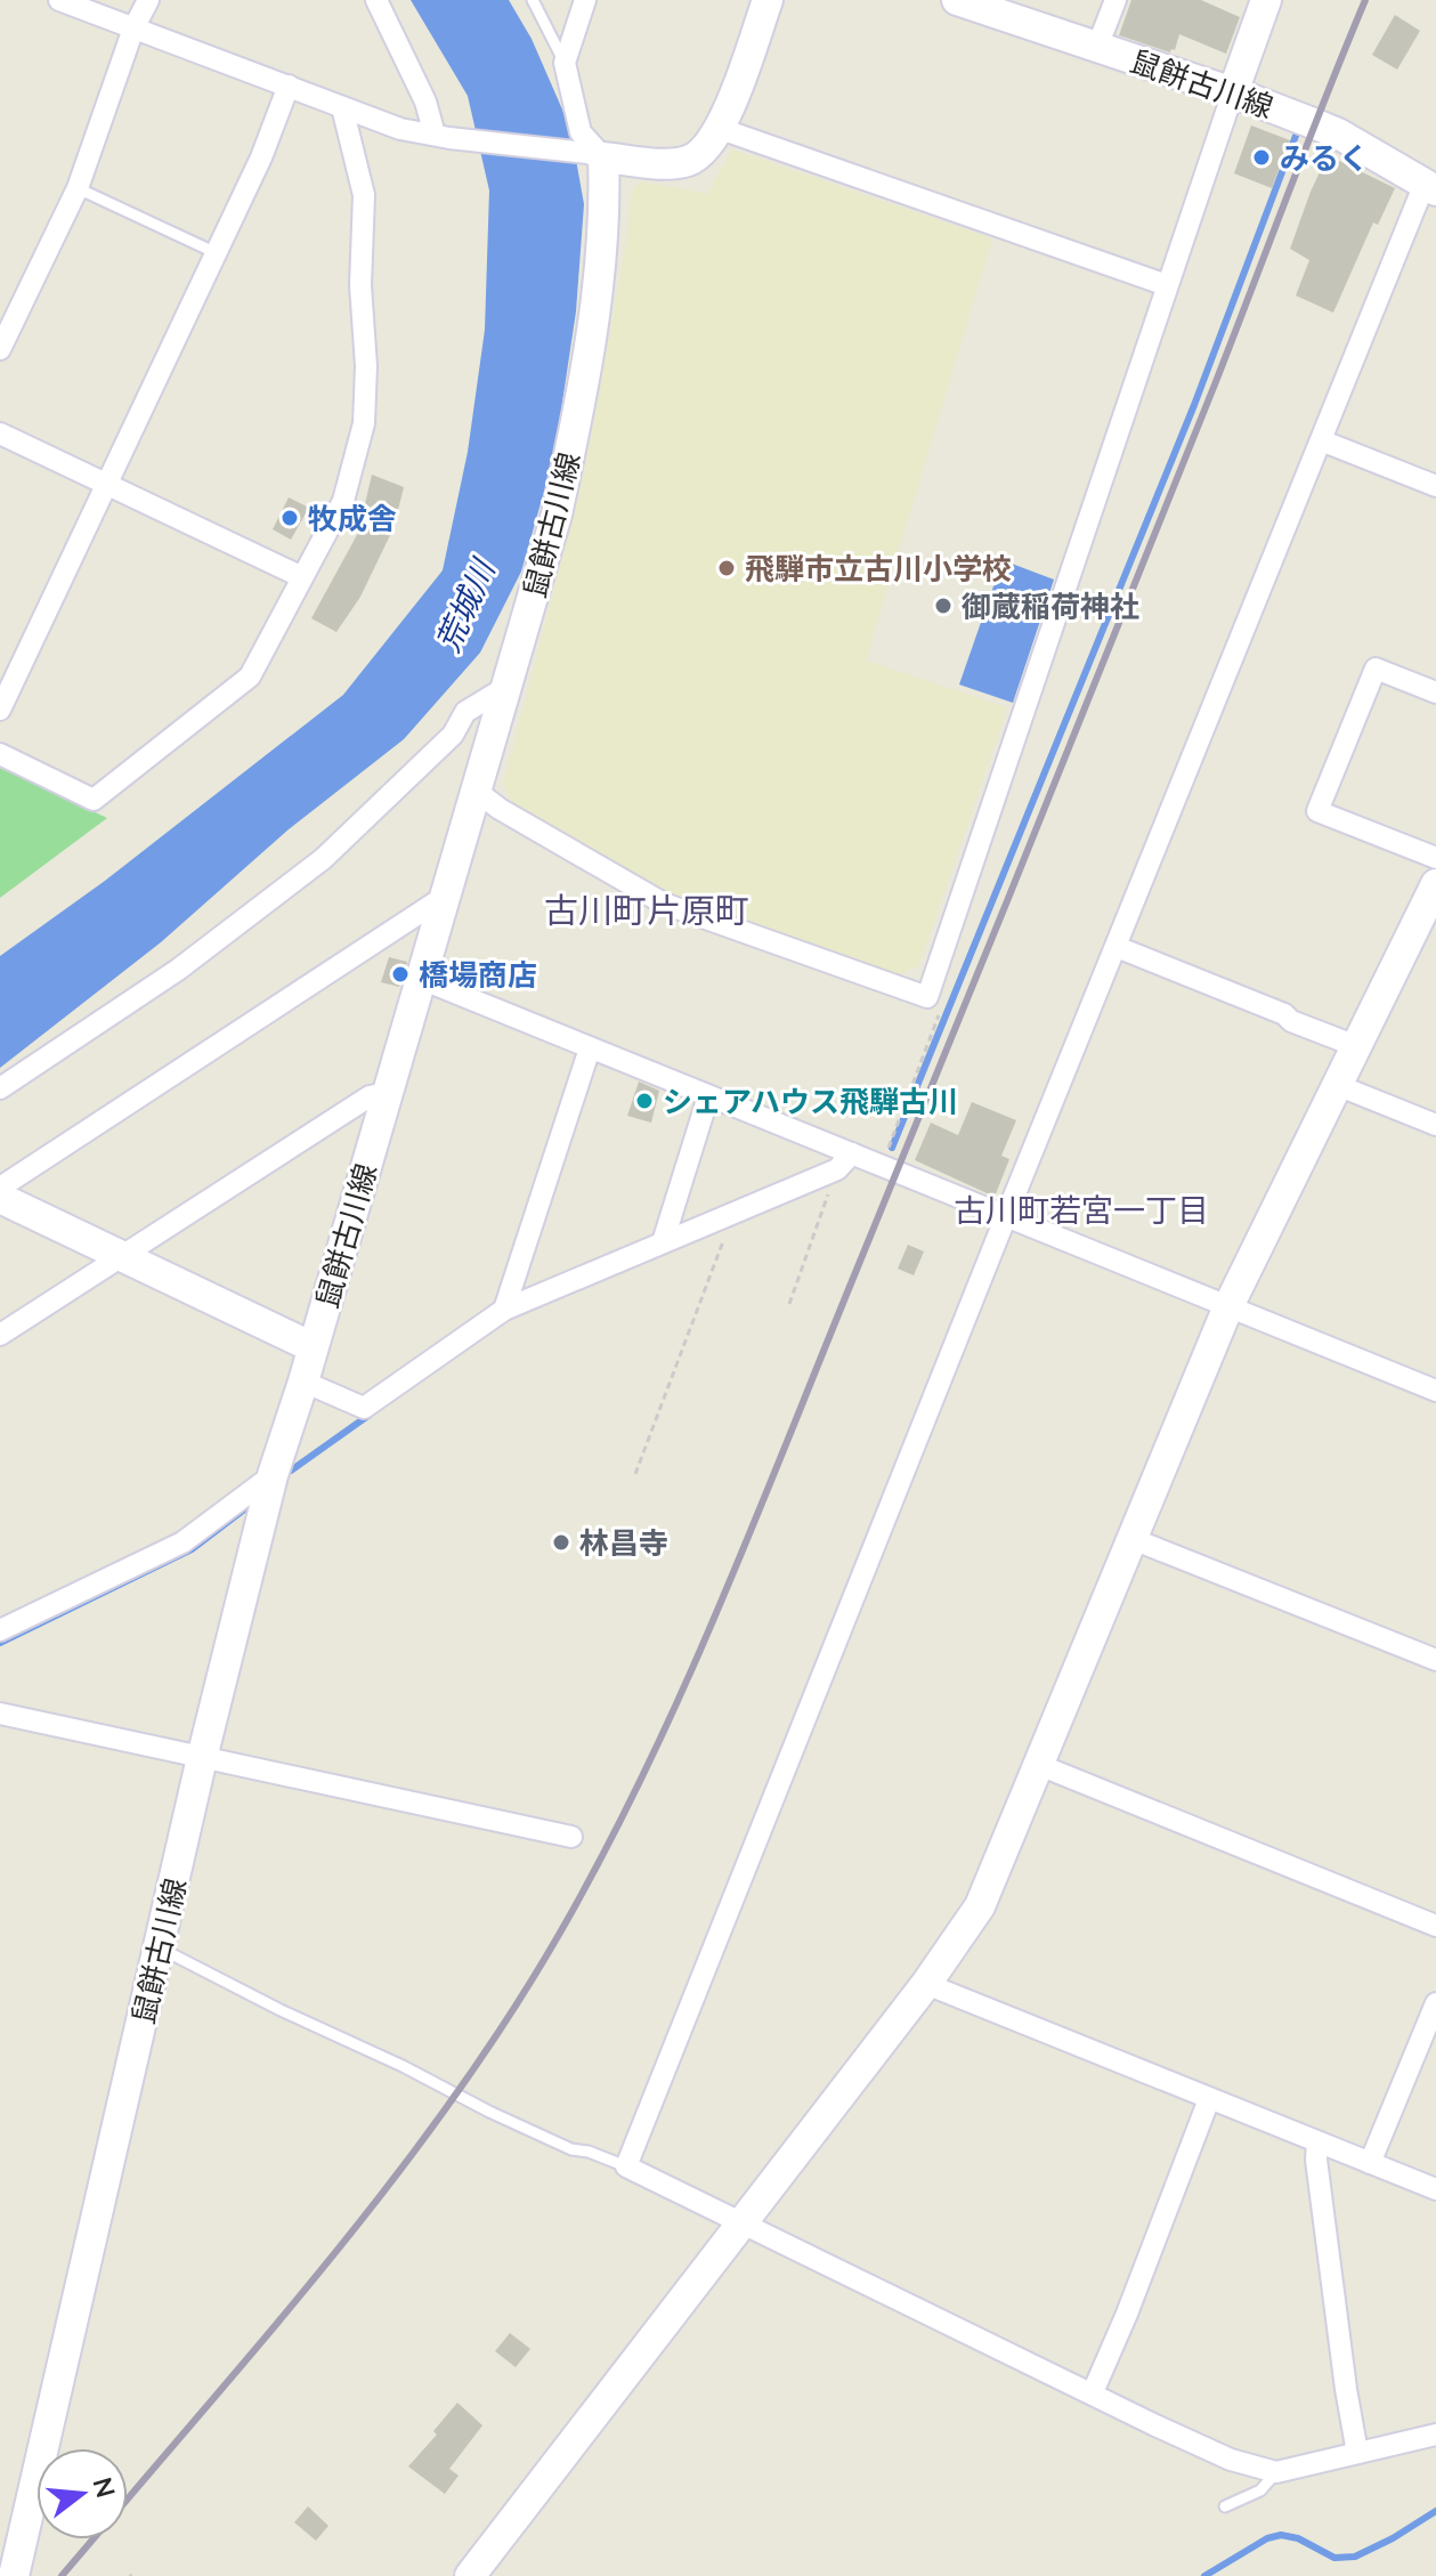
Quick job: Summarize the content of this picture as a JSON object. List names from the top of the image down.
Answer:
{
  "streets": {
    "main road": ["鼠餅古川線"]
  },
  "districts": ["古川町片原町", "古川町若宮一丁目"],
  "water": ["荒城川"],
  "places": [
    "みるく",
    "牧成舎",
    "飛騨市立古川小学校",
    "御蔵稲荷神社",
    "橋場商店",
    "シェアハウス飛騨古川",
    "林昌寺"
  ],
  "north": "right"
}
